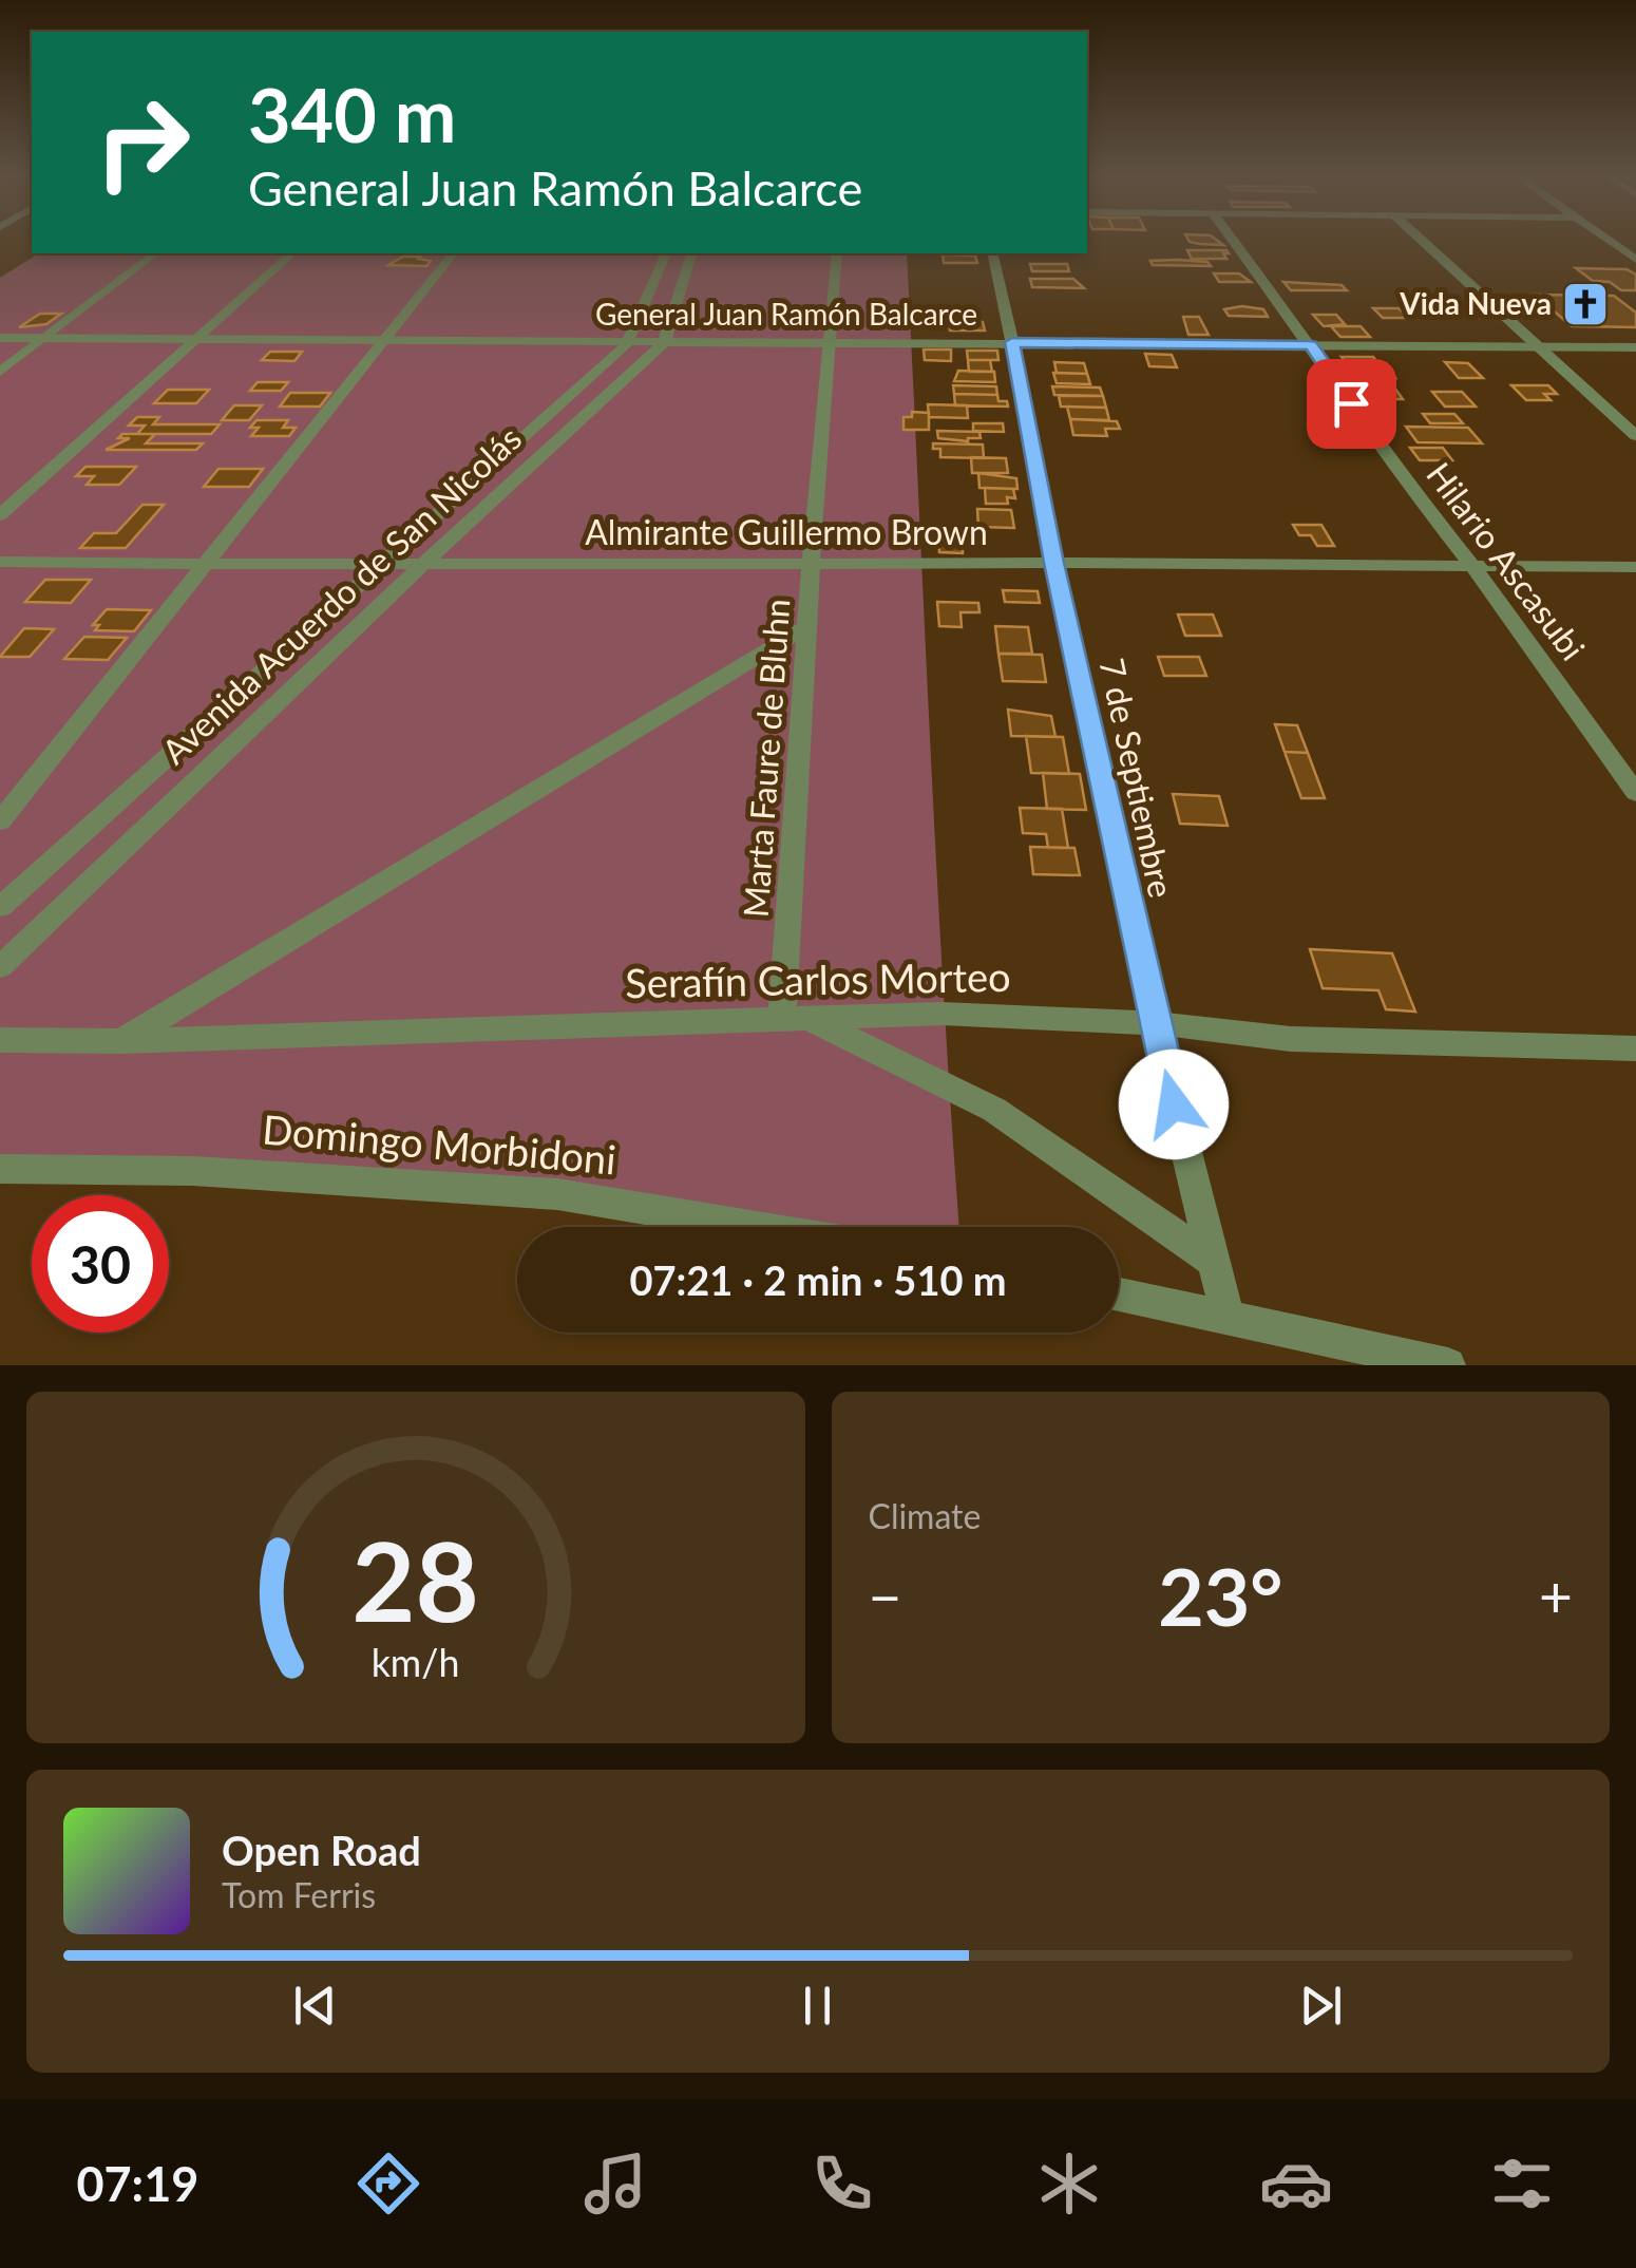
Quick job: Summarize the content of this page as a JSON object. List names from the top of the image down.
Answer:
{
  "streets": {
    "street": [
      "General Juan Ramón Balcarce",
      "Almirante Guillermo Brown",
      "Hilario Ascasubi",
      "Avenida Acuerdo de San Nicolás",
      "Marta Faure de Bluhn",
      "7 de Septiembre",
      "Serafín Carlos Morteo",
      "Domingo Morbidoni"
    ]
  },
  "crossings": [
    ["General Juan Ramón Balcarce", "Hilario Ascasubi"],
    ["General Juan Ramón Balcarce", "Avenida Acuerdo de San Nicolás"],
    ["General Juan Ramón Balcarce", "Marta Faure de Bluhn"],
    ["General Juan Ramón Balcarce", "7 de Septiembre"],
    ["Almirante Guillermo Brown", "Hilario Ascasubi"],
    ["Almirante Guillermo Brown", "Avenida Acuerdo de San Nicolás"],
    ["Almirante Guillermo Brown", "Marta Faure de Bluhn"],
    ["Almirante Guillermo Brown", "7 de Septiembre"],
    ["Marta Faure de Bluhn", "Serafín Carlos Morteo"],
    ["7 de Septiembre", "Serafín Carlos Morteo"]
  ],
  "places": {
    "church": ["Vida Nueva"]
  },
  "page": {
    "turn": ["340 m", "General Juan Ramón Balcarce"],
    "limit": "30",
    "trip": "07:21 · 2 min · 510 m",
    "tile": "Climate",
    "heat": ["−", "23°", "+"],
    "song": ["Open Road", "Tom Ferris"],
    "tabs": "07:19",
    "gauge": ["28", "km/h"]
  }
}
